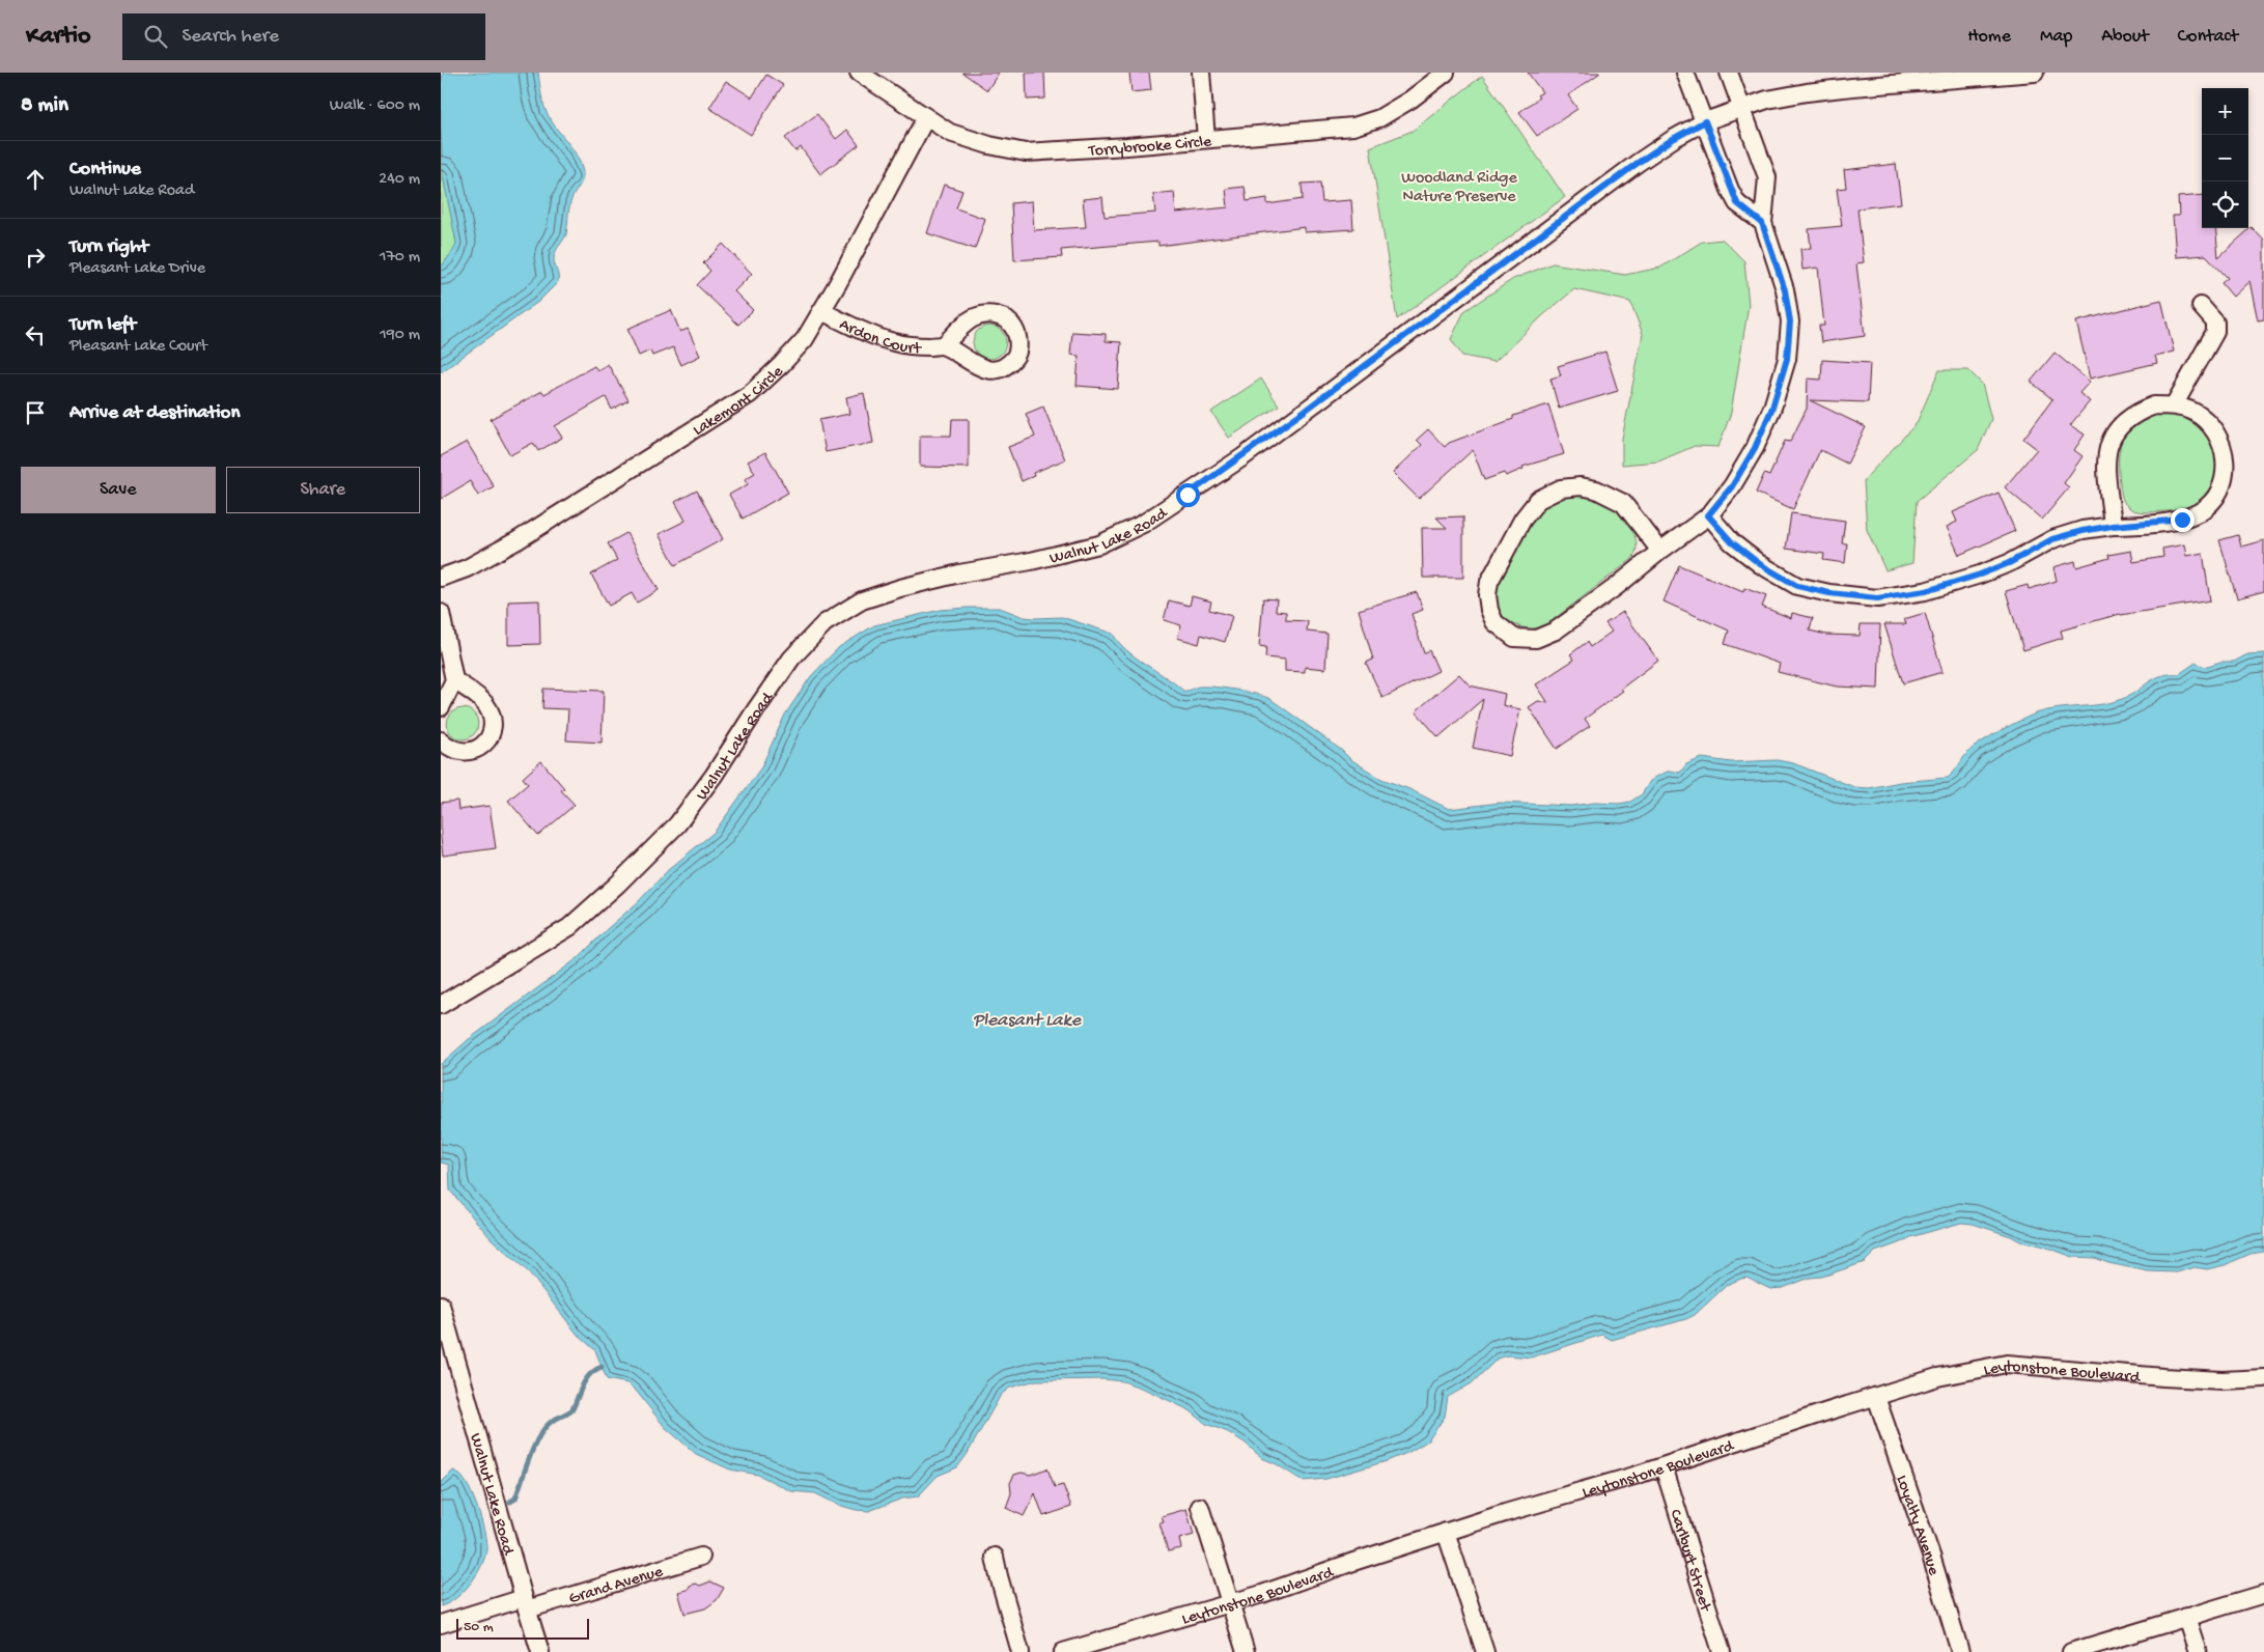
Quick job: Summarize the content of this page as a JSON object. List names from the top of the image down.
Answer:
{
  "streets": {
    "street": [
      "Torrybrooke Circle",
      "Ardon Court",
      "Lakemont Circle",
      "Walnut Lake Road",
      "Leytonstone Boulevard",
      "Loyalty Avenue",
      "Carlburt Street",
      "Grand Avenue"
    ]
  },
  "crossings": [
    ["Torrybrooke Circle", "Lakemont Circle"],
    ["Ardon Court", "Lakemont Circle"],
    ["Walnut Lake Road", "Grand Avenue"],
    ["Leytonstone Boulevard", "Loyalty Avenue"],
    ["Leytonstone Boulevard", "Carlburt Street"]
  ],
  "water": ["Pleasant Lake"],
  "parks": ["Woodland Ridge Nature Preserve"],
  "scale_bar": "50 m",
  "page": {
    "header": "Kartio",
    "search": "Search here",
    "nav": [
      "Home",
      "Map",
      "About",
      "Contact"
    ],
    "heading": ["8 min", "Walk · 600 m"],
    "map_buttons": ["+", "−"],
    "list": [
      ["Continue", "Walnut Lake Road", "240 m"],
      ["Turn right", "Pleasant Lake Drive", "170 m"],
      ["Turn left", "Pleasant Lake Court", "190 m"],
      "Arrive at destination"
    ],
    "buttons": ["Save", "Share"],
    "scale": "50 m"
  }
}
